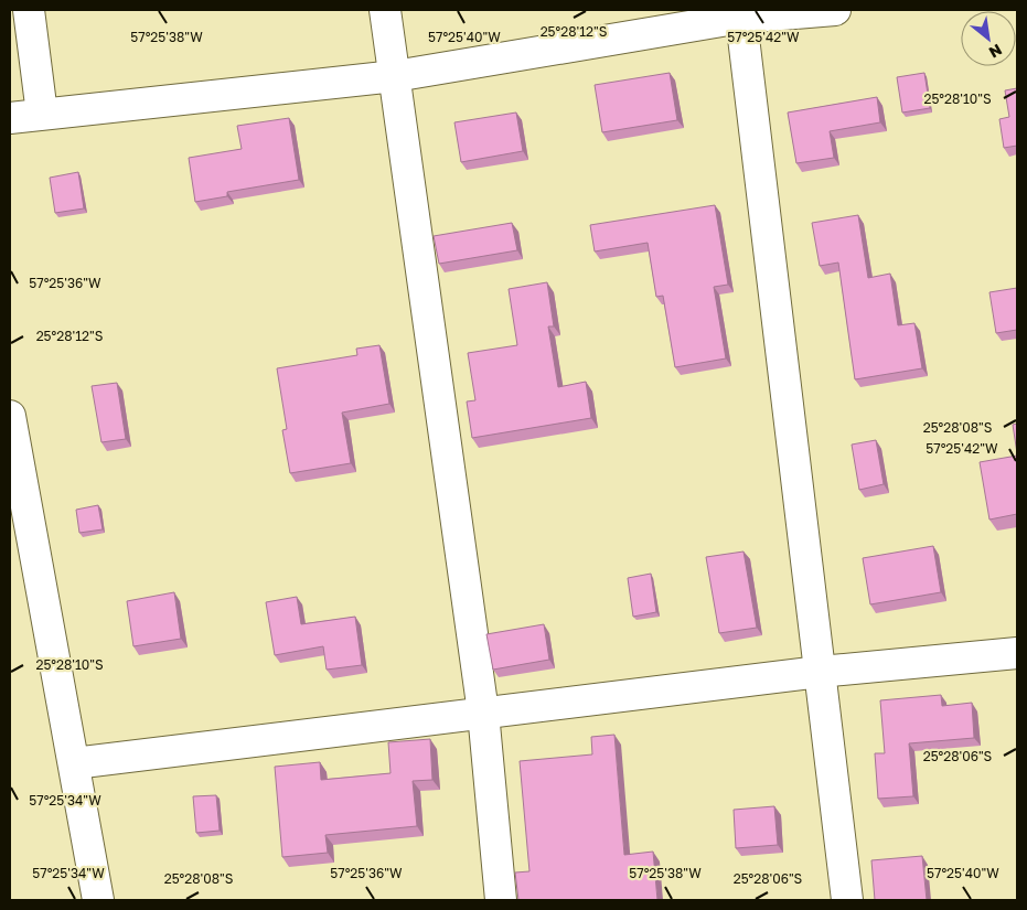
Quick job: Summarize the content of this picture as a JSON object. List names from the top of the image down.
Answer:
{
  "north": "bottom right",
  "coordinates": [
    "25°28'12\"S",
    "57°25'38\"W",
    "57°25'40\"W",
    "57°25'42\"W",
    "25°28'10\"S",
    "57°25'36\"W",
    "25°28'08\"S",
    "25°28'06\"S",
    "57°25'34\"W"
  ]
}
